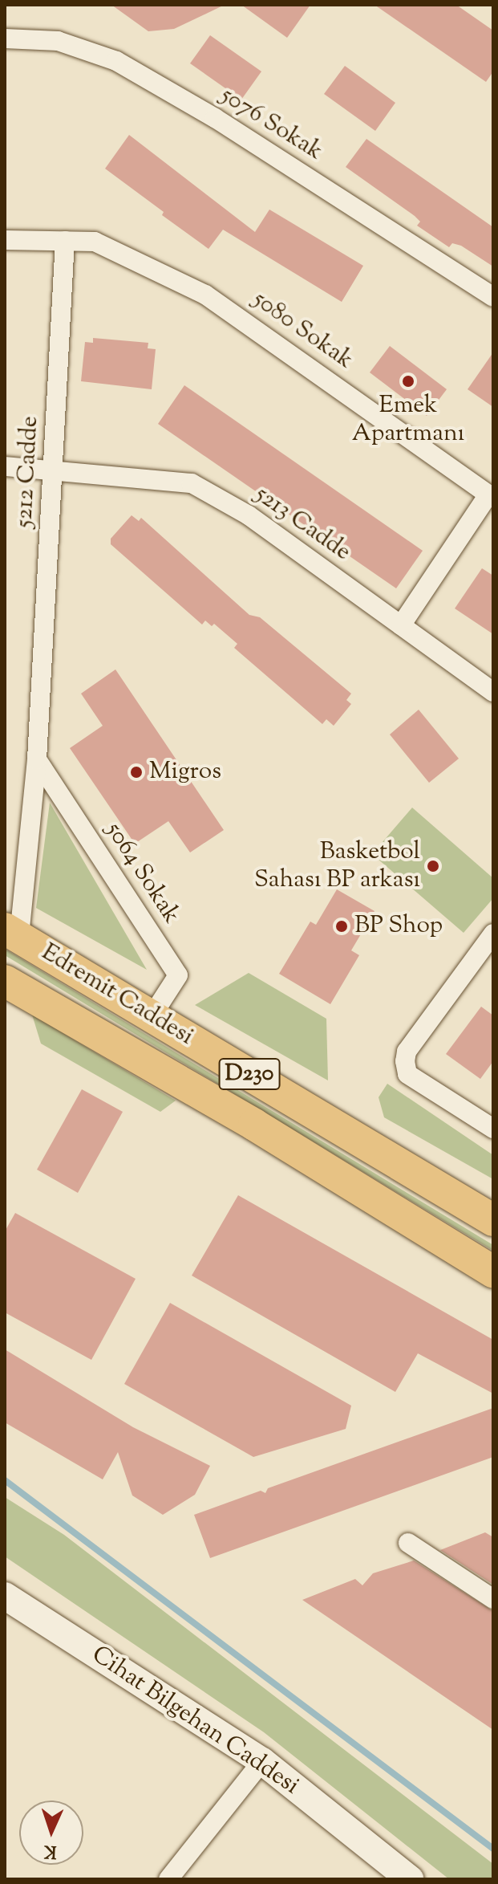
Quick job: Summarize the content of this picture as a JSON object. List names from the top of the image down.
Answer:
{
  "streets": {
    "highway": ["Edremit Caddesi", "D230"],
    "main road": ["Cihat Bilgehan Caddesi"],
    "street": [
      "5076 Sokak",
      "5080 Sokak",
      "5212 Cadde",
      "5213 Cadde",
      "5064 Sokak"
    ]
  },
  "crossings": [
    ["5080 Sokak", "5212 Cadde"],
    ["5212 Cadde", "5213 Cadde"],
    ["5212 Cadde", "5064 Sokak"],
    ["5212 Cadde", "Edremit Caddesi"],
    ["5064 Sokak", "Edremit Caddesi"]
  ],
  "places": [
    "Emek Apartmanı",
    "Migros",
    "Basketbol Sahası BP arkası",
    "BP Shop"
  ],
  "north": "bottom"
}
